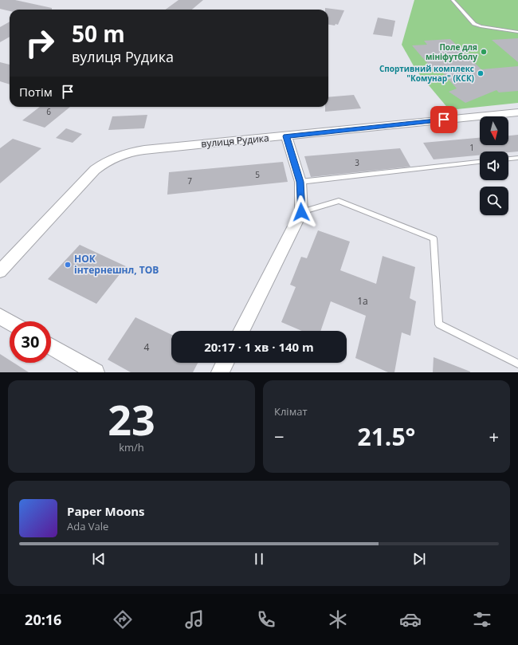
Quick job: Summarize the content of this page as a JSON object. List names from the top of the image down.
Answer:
{
  "streets": {
    "street": ["вулиця Рудика"]
  },
  "places": ["Поле для мініфутболу", "Спортивний комплекс \"Комунар\" (КСК)", "НОК інтернешнл, ТОВ"],
  "house_numbers": [
    "6",
    "1",
    "3",
    "5",
    "7",
    "1а",
    "4"
  ],
  "north": "bottom",
  "page": {
    "turn": ["50 m", "вулиця Рудика"],
    "then": "Потім",
    "limit": "30",
    "trip": "20:17 · 1 хв · 140 m",
    "tile": [
      ["23", "km/h"],
      "Клімат"
    ],
    "heat": ["−", "21.5°", "+"],
    "song": ["Paper Moons", "Ada Vale"],
    "tabs": "20:16"
  }
}
